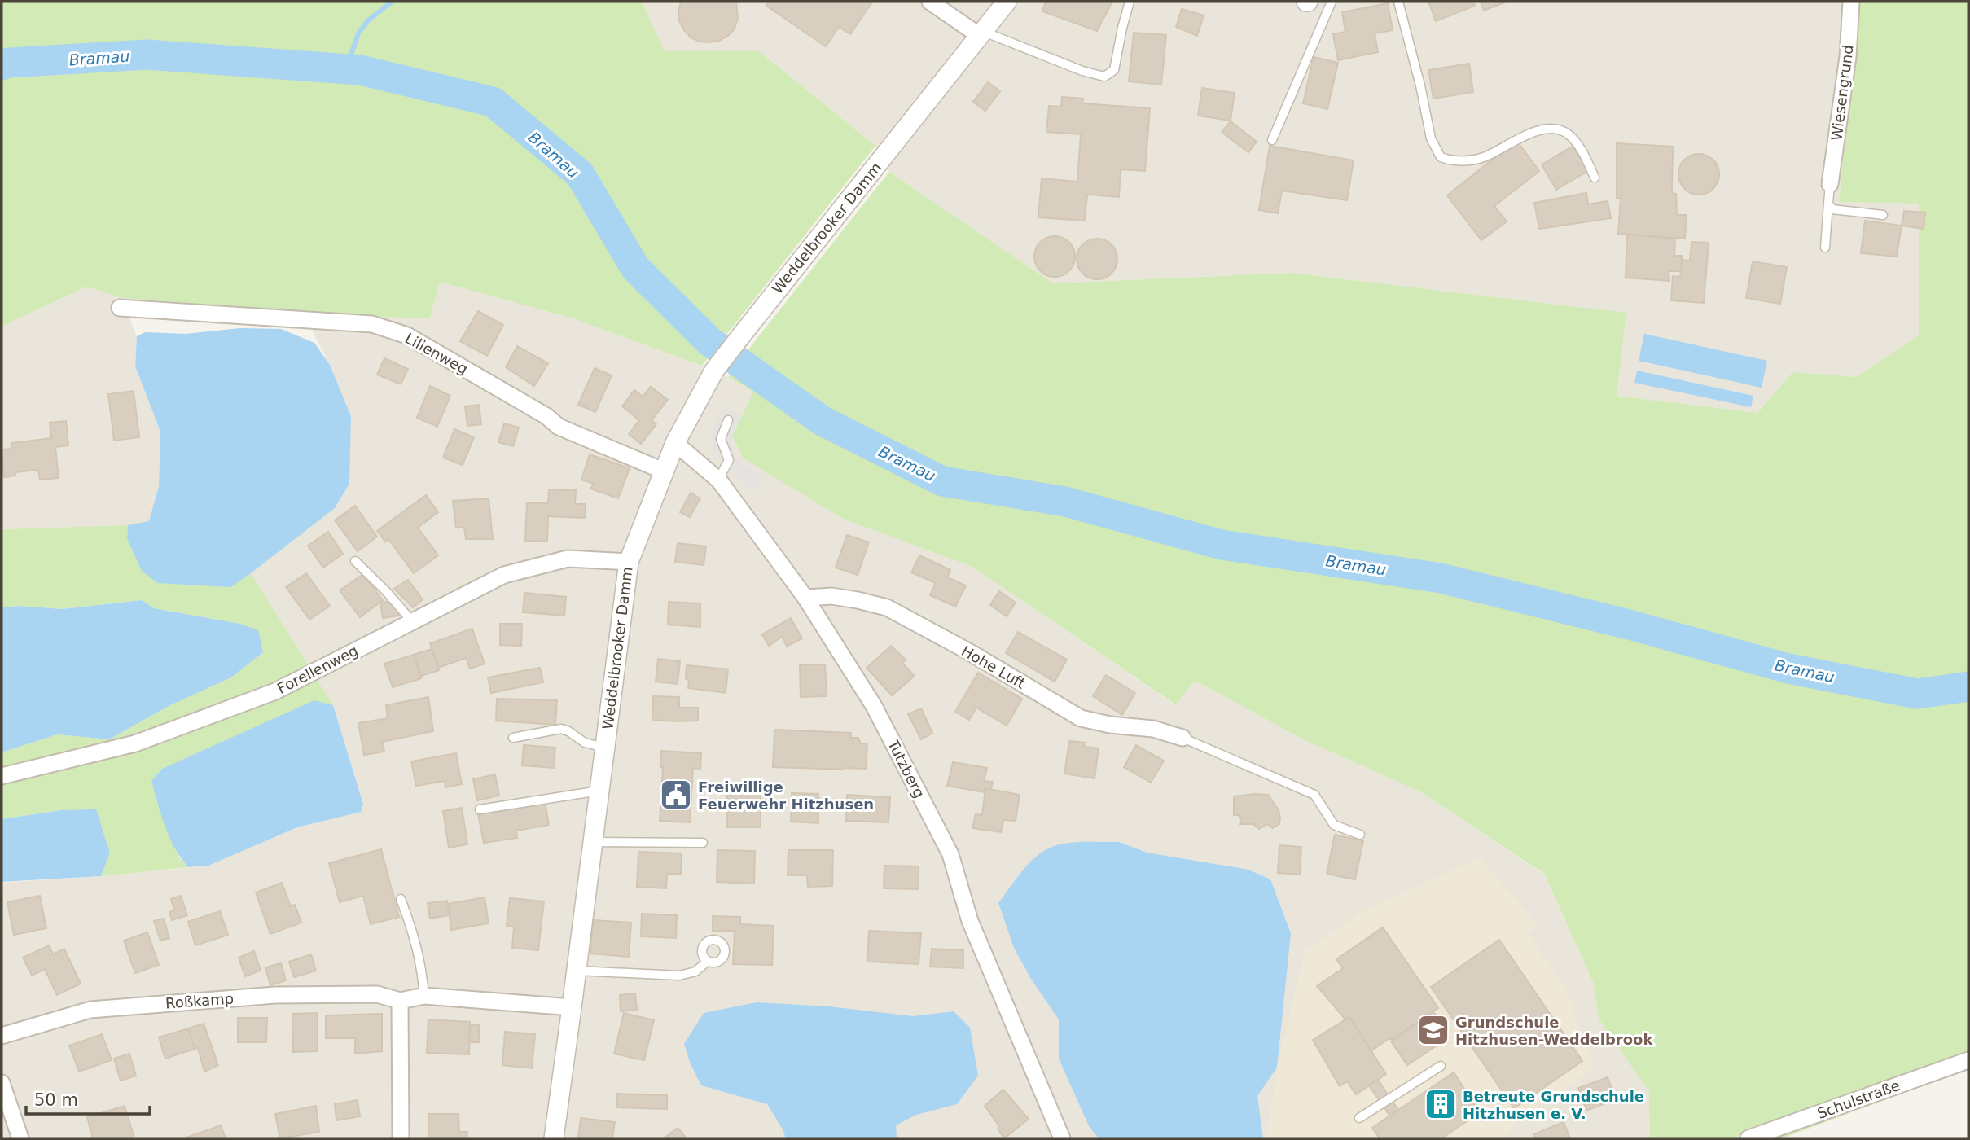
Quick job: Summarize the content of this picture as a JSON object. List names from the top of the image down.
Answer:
{
  "streets": {
    "street": [
      "Wiesengrund",
      "Weddelbrooker Damm",
      "Lilienweg",
      "Hohe Luft",
      "Forellenweg",
      "Tutzberg",
      "Roßkamp",
      "Schulstraße"
    ]
  },
  "crossings": [
    ["Weddelbrooker Damm", "Lilienweg"],
    ["Weddelbrooker Damm", "Forellenweg"],
    ["Weddelbrooker Damm", "Tutzberg"],
    ["Weddelbrooker Damm", "Roßkamp"],
    ["Hohe Luft", "Tutzberg"]
  ],
  "water": ["Bramau"],
  "places": {
    "public building": ["Freiwillige Feuerwehr Hitzhusen"],
    "school or university": ["Grundschule Hitzhusen-Weddelbrook"],
    "building": ["Betreute Grundschule Hitzhusen e. V."]
  },
  "scale_bar": "50 m"
}
